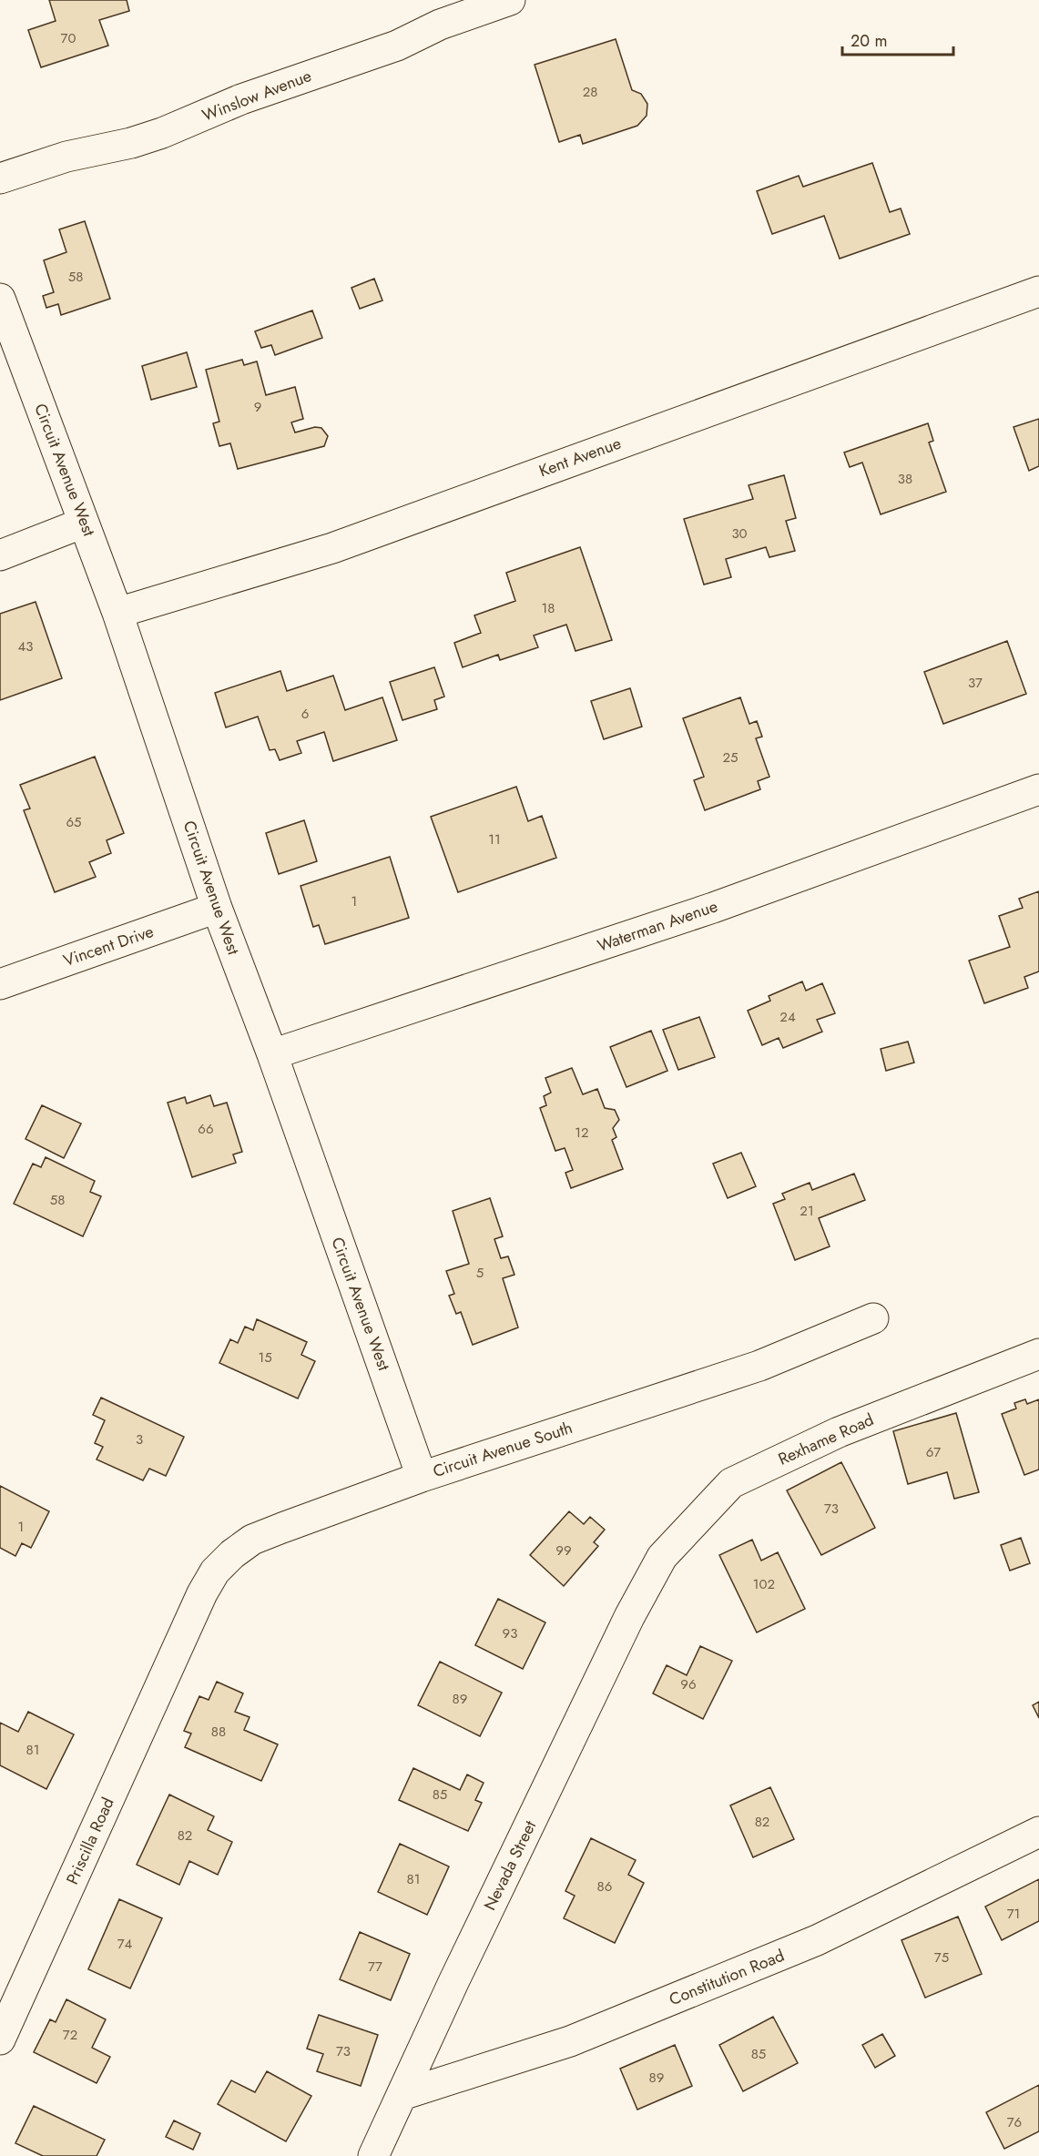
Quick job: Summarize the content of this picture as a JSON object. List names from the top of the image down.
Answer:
{
  "streets": {
    "street": [
      "Winslow Avenue",
      "Kent Avenue",
      "Circuit Avenue West",
      "Waterman Avenue",
      "Vincent Drive",
      "Rexhame Road",
      "Circuit Avenue South",
      "Priscilla Road",
      "Nevada Street",
      "Constitution Road"
    ]
  },
  "crossings": [
    ["Kent Avenue", "Circuit Avenue West"],
    ["Circuit Avenue West", "Waterman Avenue"],
    ["Circuit Avenue West", "Vincent Drive"],
    ["Circuit Avenue West", "Circuit Avenue South"],
    ["Rexhame Road", "Nevada Street"],
    ["Circuit Avenue South", "Priscilla Road"],
    ["Nevada Street", "Constitution Road"]
  ],
  "house_numbers": [
    "70",
    "28",
    "58",
    "9",
    "38",
    "30",
    "18",
    "43",
    "37",
    "6",
    "25",
    "65",
    "11",
    "1",
    "24",
    "66",
    "12",
    "58",
    "21",
    "5",
    "15",
    "3",
    "67",
    "73",
    "1",
    "99",
    "102",
    "93",
    "96",
    "89",
    "88",
    "81",
    "85",
    "82",
    "82",
    "81",
    "86",
    "71",
    "74",
    "75",
    "77",
    "72",
    "73",
    "85",
    "89",
    "76"
  ],
  "scale_bar": "20 m"
}
